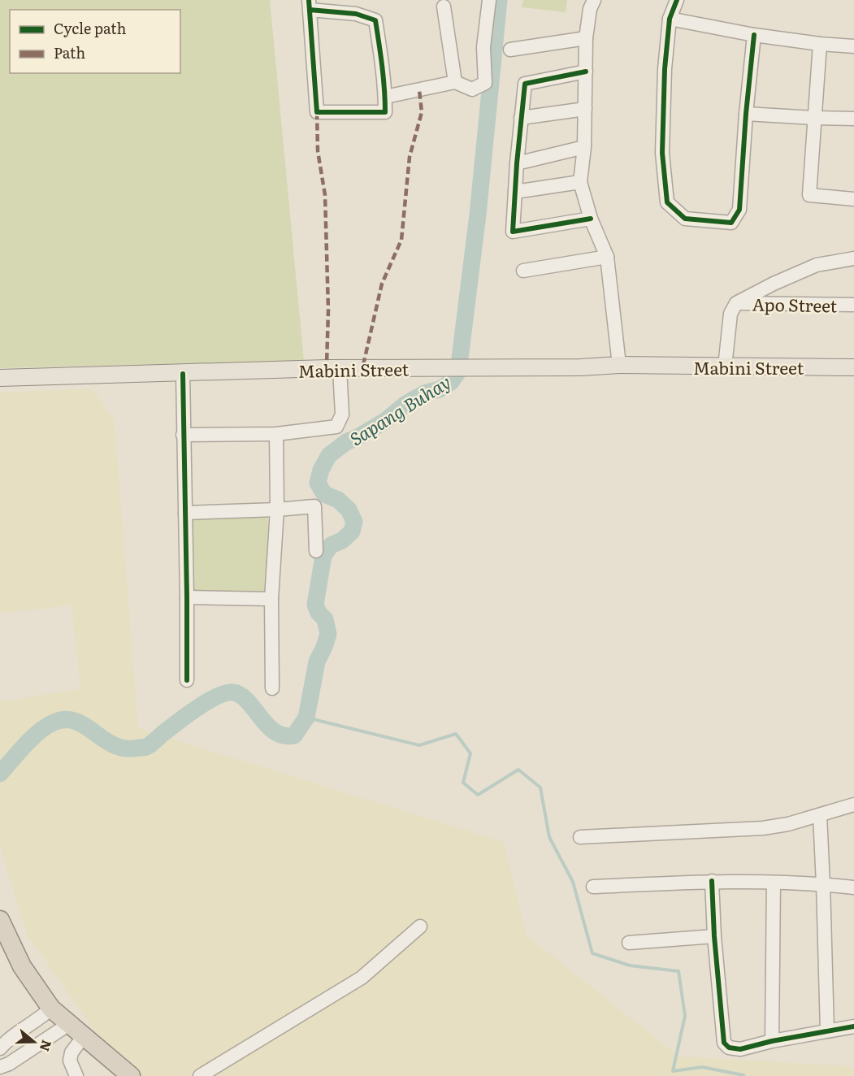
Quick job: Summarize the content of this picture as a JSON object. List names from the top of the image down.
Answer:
{
  "streets": {
    "main road": ["Mabini Street"],
    "street": ["Apo Street"]
  },
  "water": ["Sapang Buhay"],
  "legend": ["Cycle path", "Path"],
  "north": "right"
}
